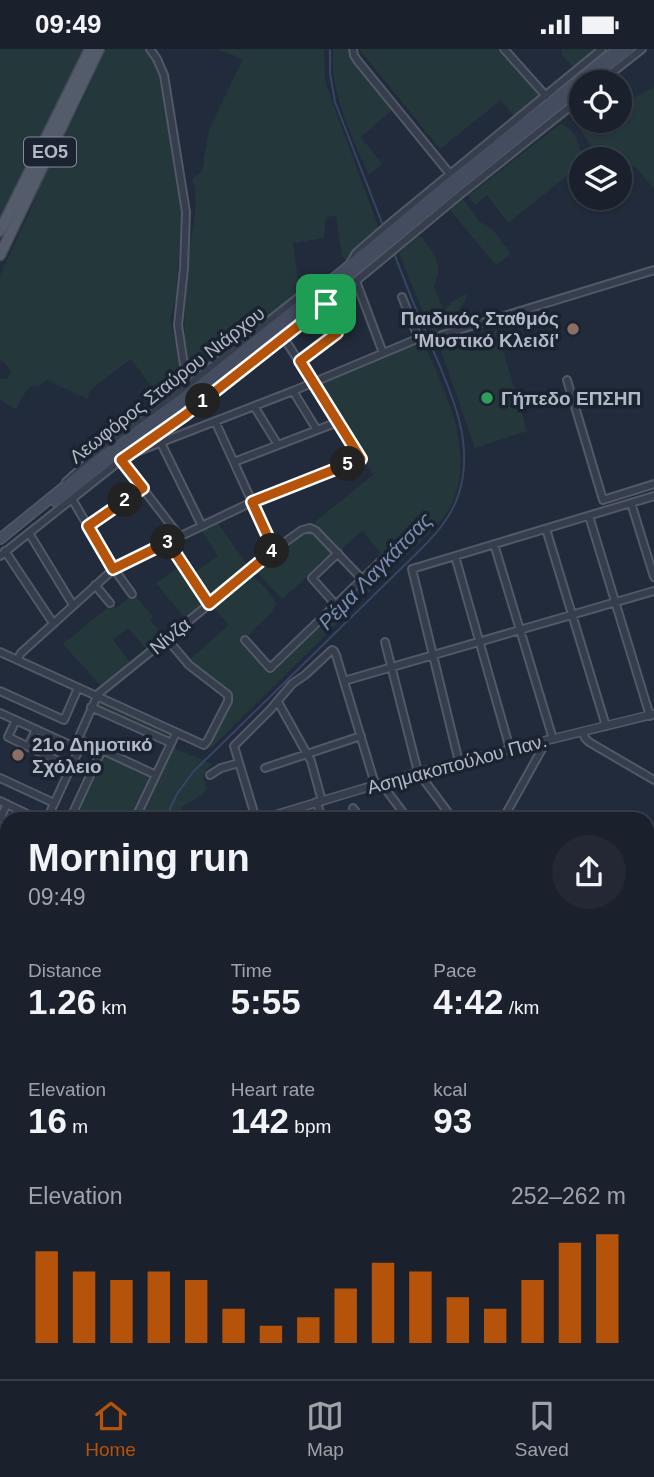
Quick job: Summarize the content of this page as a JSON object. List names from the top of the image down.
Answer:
{
  "streets": {
    "main road": ["ΕΟ5", "Λεωφόρος Σταύρου Νιάρχου"],
    "street": ["Νίνζα", "Ασημακοπούλου Παν."]
  },
  "water": ["Ρέμα Λαγκάτσας"],
  "places": ["Παιδικός Σταθμός 'Μυστικό Κλειδί'", "Γήπεδο ΕΠΣΗΠ", "21ο Δημοτικό Σχόλειο"],
  "page": {
    "status": "09:49",
    "pins": [
      "1",
      "5",
      "2",
      "3",
      "4"
    ],
    "heading": ["Morning run", "09:49"],
    "stats": [
      ["Distance", "1.26 km"],
      ["Time", "5:55"],
      ["Pace", "4:42 /km"],
      ["Elevation", "16 m"],
      ["Heart rate", "142 bpm"],
      ["kcal", "93"]
    ],
    "chart": ["Elevation", "252–262 m"],
    "tabs": ["Home", "Map", "Saved"]
  }
}
